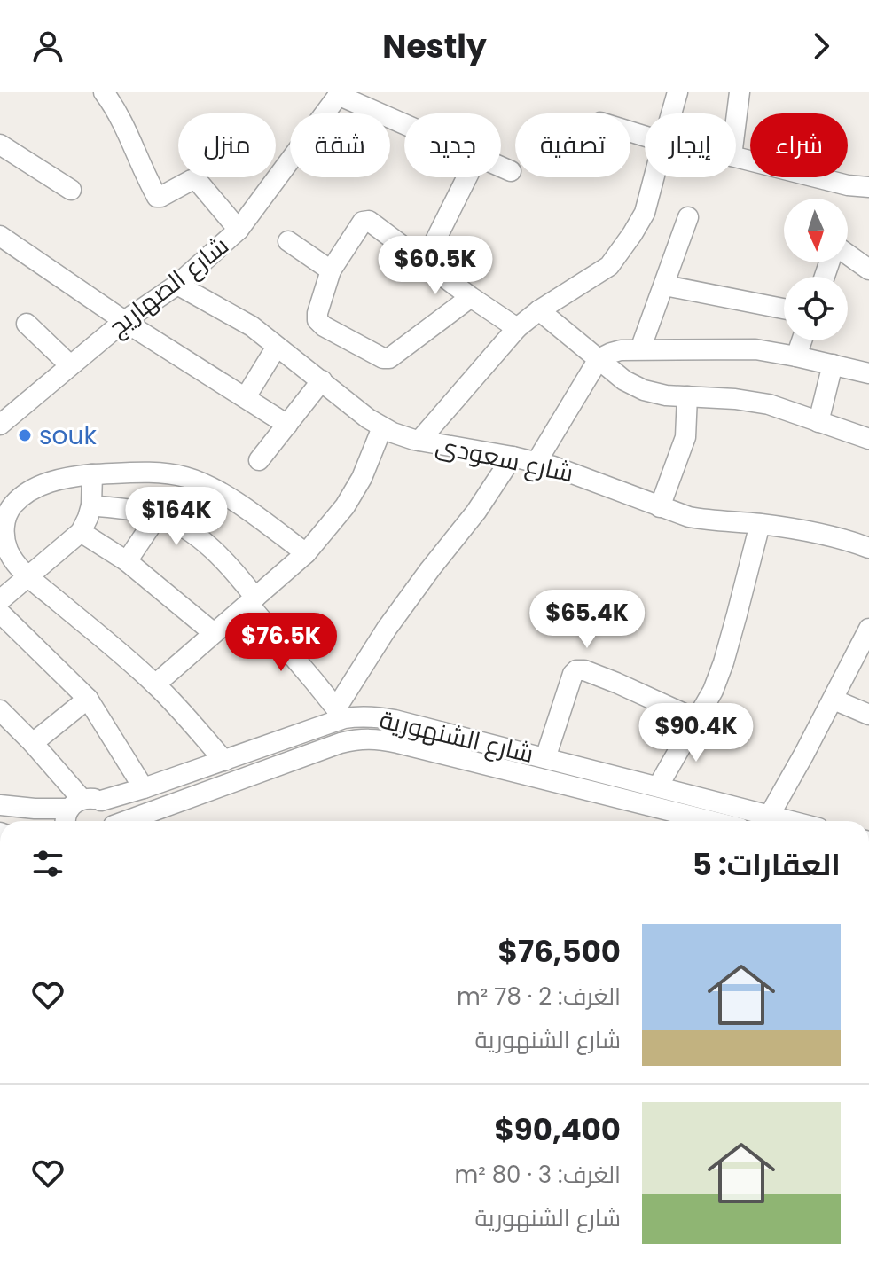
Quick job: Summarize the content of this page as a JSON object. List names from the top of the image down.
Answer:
{
  "streets": {
    "street": ["شارع الصهاريج", "شارع سعودى", "شارع الشنهورية"]
  },
  "crossings": [
    ["شارع الصهاريج", "شارع سعودى"]
  ],
  "places": ["souk"],
  "north": "bottom",
  "page": {
    "header": "Nestly",
    "chip": [
      "شراء",
      "إيجار",
      "تصفية",
      "جديد",
      "شقة",
      "منزل"
    ],
    "price": [
      "$60.5K",
      "$164K",
      "$65.4K",
      "$76.5K",
      "$90.4K"
    ],
    "heading": "العقارات: 5",
    "list": [
      {
        "name": "$76,500",
        "note": "الغرف: 2 · 78 m² · شارع الشنهورية"
      },
      {
        "name": "$90,400",
        "note": "الغرف: 3 · 80 m² · شارع الشنهورية"
      }
    ]
  }
}
